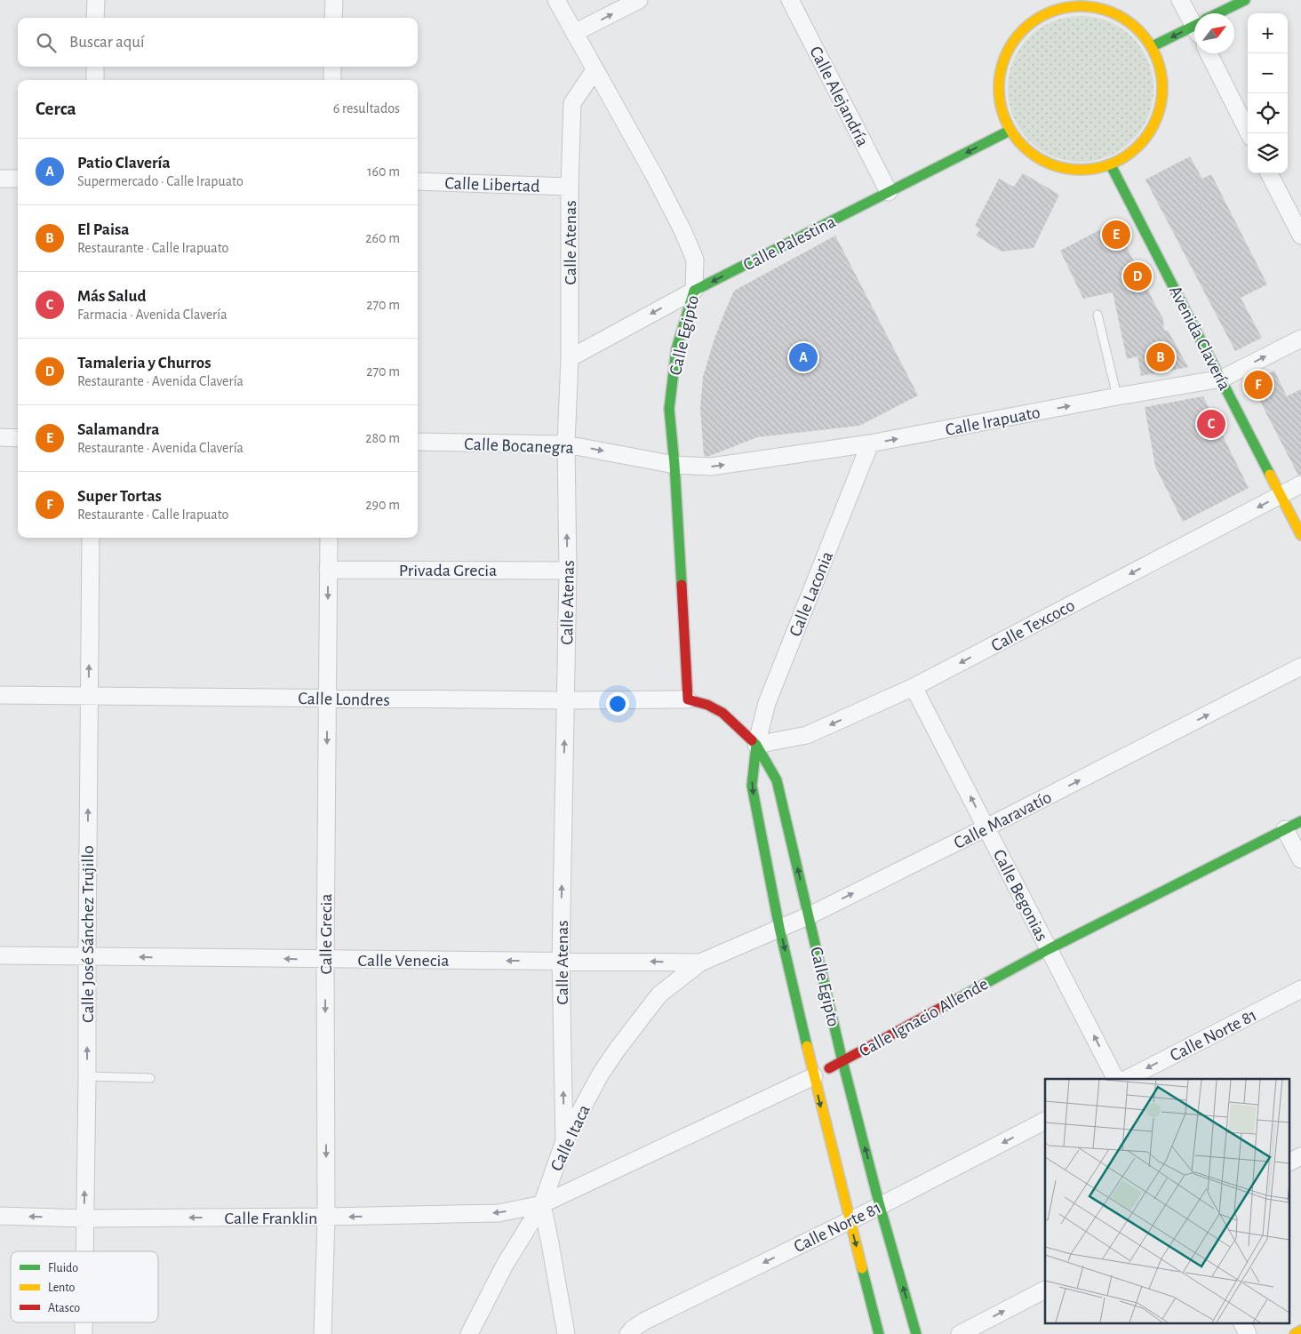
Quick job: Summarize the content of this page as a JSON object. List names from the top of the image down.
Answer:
{
  "streets": {
    "street": [
      "Calle Alejandría",
      "Calle Libertad",
      "Calle Atenas",
      "Calle Palestina",
      "Calle Egipto",
      "Avenida Clavería",
      "Calle Irapuato",
      "Calle Bocanegra",
      "Privada Grecia",
      "Calle Laconia",
      "Calle Texcoco",
      "Calle Londres",
      "Calle Maravatío",
      "Calle Begonias",
      "Calle José Sánchez Trujillo",
      "Calle Grecia",
      "Calle Venecia",
      "Calle Ignacio Allende",
      "Calle Norte 81",
      "Calle Itaca",
      "Calle Franklin"
    ]
  },
  "crossings": [
    ["Calle Alejandría", "Calle Palestina"],
    ["Calle Libertad", "Calle Atenas"],
    ["Calle Atenas", "Calle Palestina"],
    ["Calle Atenas", "Calle Egipto"],
    ["Calle Atenas", "Calle Bocanegra"],
    ["Calle Atenas", "Privada Grecia"],
    ["Calle Atenas", "Calle Londres"],
    ["Calle Atenas", "Calle Venecia"],
    ["Calle Atenas", "Calle Itaca"],
    ["Calle Palestina", "Calle Egipto"],
    ["Calle Egipto", "Calle Irapuato"],
    ["Calle Egipto", "Calle Bocanegra"],
    ["Calle Egipto", "Calle Laconia"],
    ["Calle Egipto", "Calle Texcoco"],
    ["Calle Egipto", "Calle Londres"],
    ["Calle Egipto", "Calle Maravatío"],
    ["Calle Egipto", "Calle Ignacio Allende"],
    ["Calle Egipto", "Calle Norte 81"],
    ["Avenida Clavería", "Calle Irapuato"],
    ["Avenida Clavería", "Calle Texcoco"],
    ["Calle Irapuato", "Calle Bocanegra"],
    ["Calle Irapuato", "Calle Laconia"],
    ["Privada Grecia", "Calle Grecia"],
    ["Calle Laconia", "Calle Texcoco"],
    ["Calle Texcoco", "Calle Begonias"],
    ["Calle Londres", "Calle José Sánchez Trujillo"],
    ["Calle Londres", "Calle Grecia"],
    ["Calle Maravatío", "Calle Begonias"],
    ["Calle Maravatío", "Calle Venecia"],
    ["Calle Maravatío", "Calle Itaca"],
    ["Calle Begonias", "Calle Ignacio Allende"],
    ["Calle José Sánchez Trujillo", "Calle Venecia"],
    ["Calle José Sánchez Trujillo", "Calle Franklin"],
    ["Calle Grecia", "Calle Venecia"],
    ["Calle Grecia", "Calle Franklin"],
    ["Calle Venecia", "Calle Itaca"],
    ["Calle Ignacio Allende", "Calle Itaca"],
    ["Calle Ignacio Allende", "Calle Franklin"],
    ["Calle Itaca", "Calle Franklin"]
  ],
  "one_way": [
    "Calle Atenas",
    "Calle Palestina",
    "Calle Irapuato",
    "Calle Bocanegra",
    "Calle Texcoco",
    "Calle Maravatío",
    "Calle Begonias",
    "Calle José Sánchez Trujillo",
    "Calle Grecia",
    "Calle Venecia",
    "Calle Norte 81",
    "Calle Franklin"
  ],
  "legend": ["Fluido", "Lento", "Atasco"],
  "north": "top right",
  "page": {
    "map_buttons": ["+", "−"],
    "search": "Buscar aquí",
    "heading": ["Cerca", "6 resultados"],
    "list": [
      {
        "mark": "A",
        "name": "Patio Clavería",
        "note": "Supermercado · Calle Irapuato",
        "value": "160 m"
      },
      {
        "mark": "B",
        "name": "El Paisa",
        "note": "Restaurante · Calle Irapuato",
        "value": "260 m"
      },
      {
        "mark": "C",
        "name": "Más Salud",
        "note": "Farmacia · Avenida Clavería",
        "value": "270 m"
      },
      {
        "mark": "D",
        "name": "Tamaleria y Churros",
        "note": "Restaurante · Avenida Clavería",
        "value": "270 m"
      },
      {
        "mark": "E",
        "name": "Salamandra",
        "note": "Restaurante · Avenida Clavería",
        "value": "280 m"
      },
      {
        "mark": "F",
        "name": "Super Tortas",
        "note": "Restaurante · Calle Irapuato",
        "value": "290 m"
      }
    ],
    "pins": [
      "E",
      "D",
      "A",
      "B",
      "F",
      "C"
    ]
  }
}
